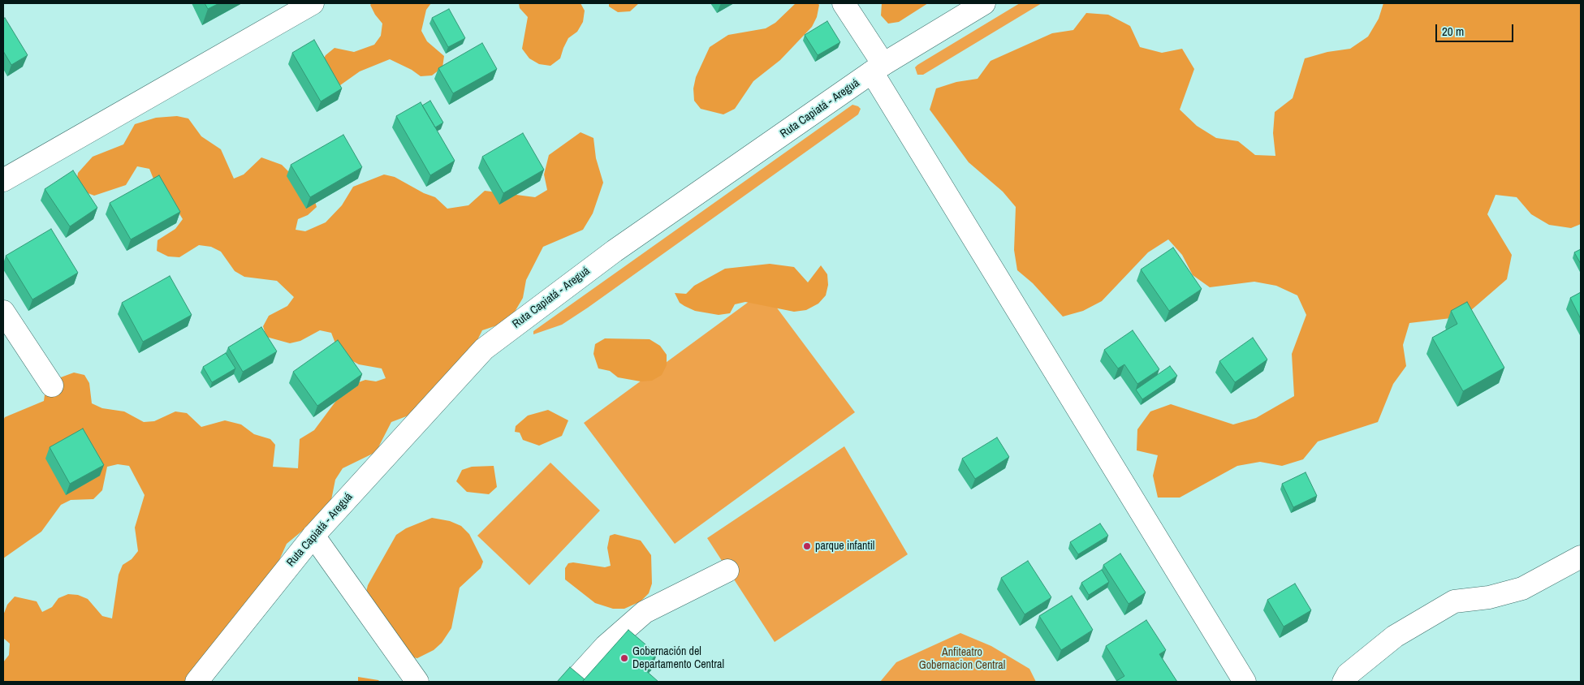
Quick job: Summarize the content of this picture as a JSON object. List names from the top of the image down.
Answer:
{
  "streets": {
    "street": ["Ruta Capiatá - Areguá"]
  },
  "parks": ["Anfiteatro Gobernacion Central"],
  "places": ["parque infantil", "Gobernación del Departamento Central"],
  "scale_bar": "20 m"
}
